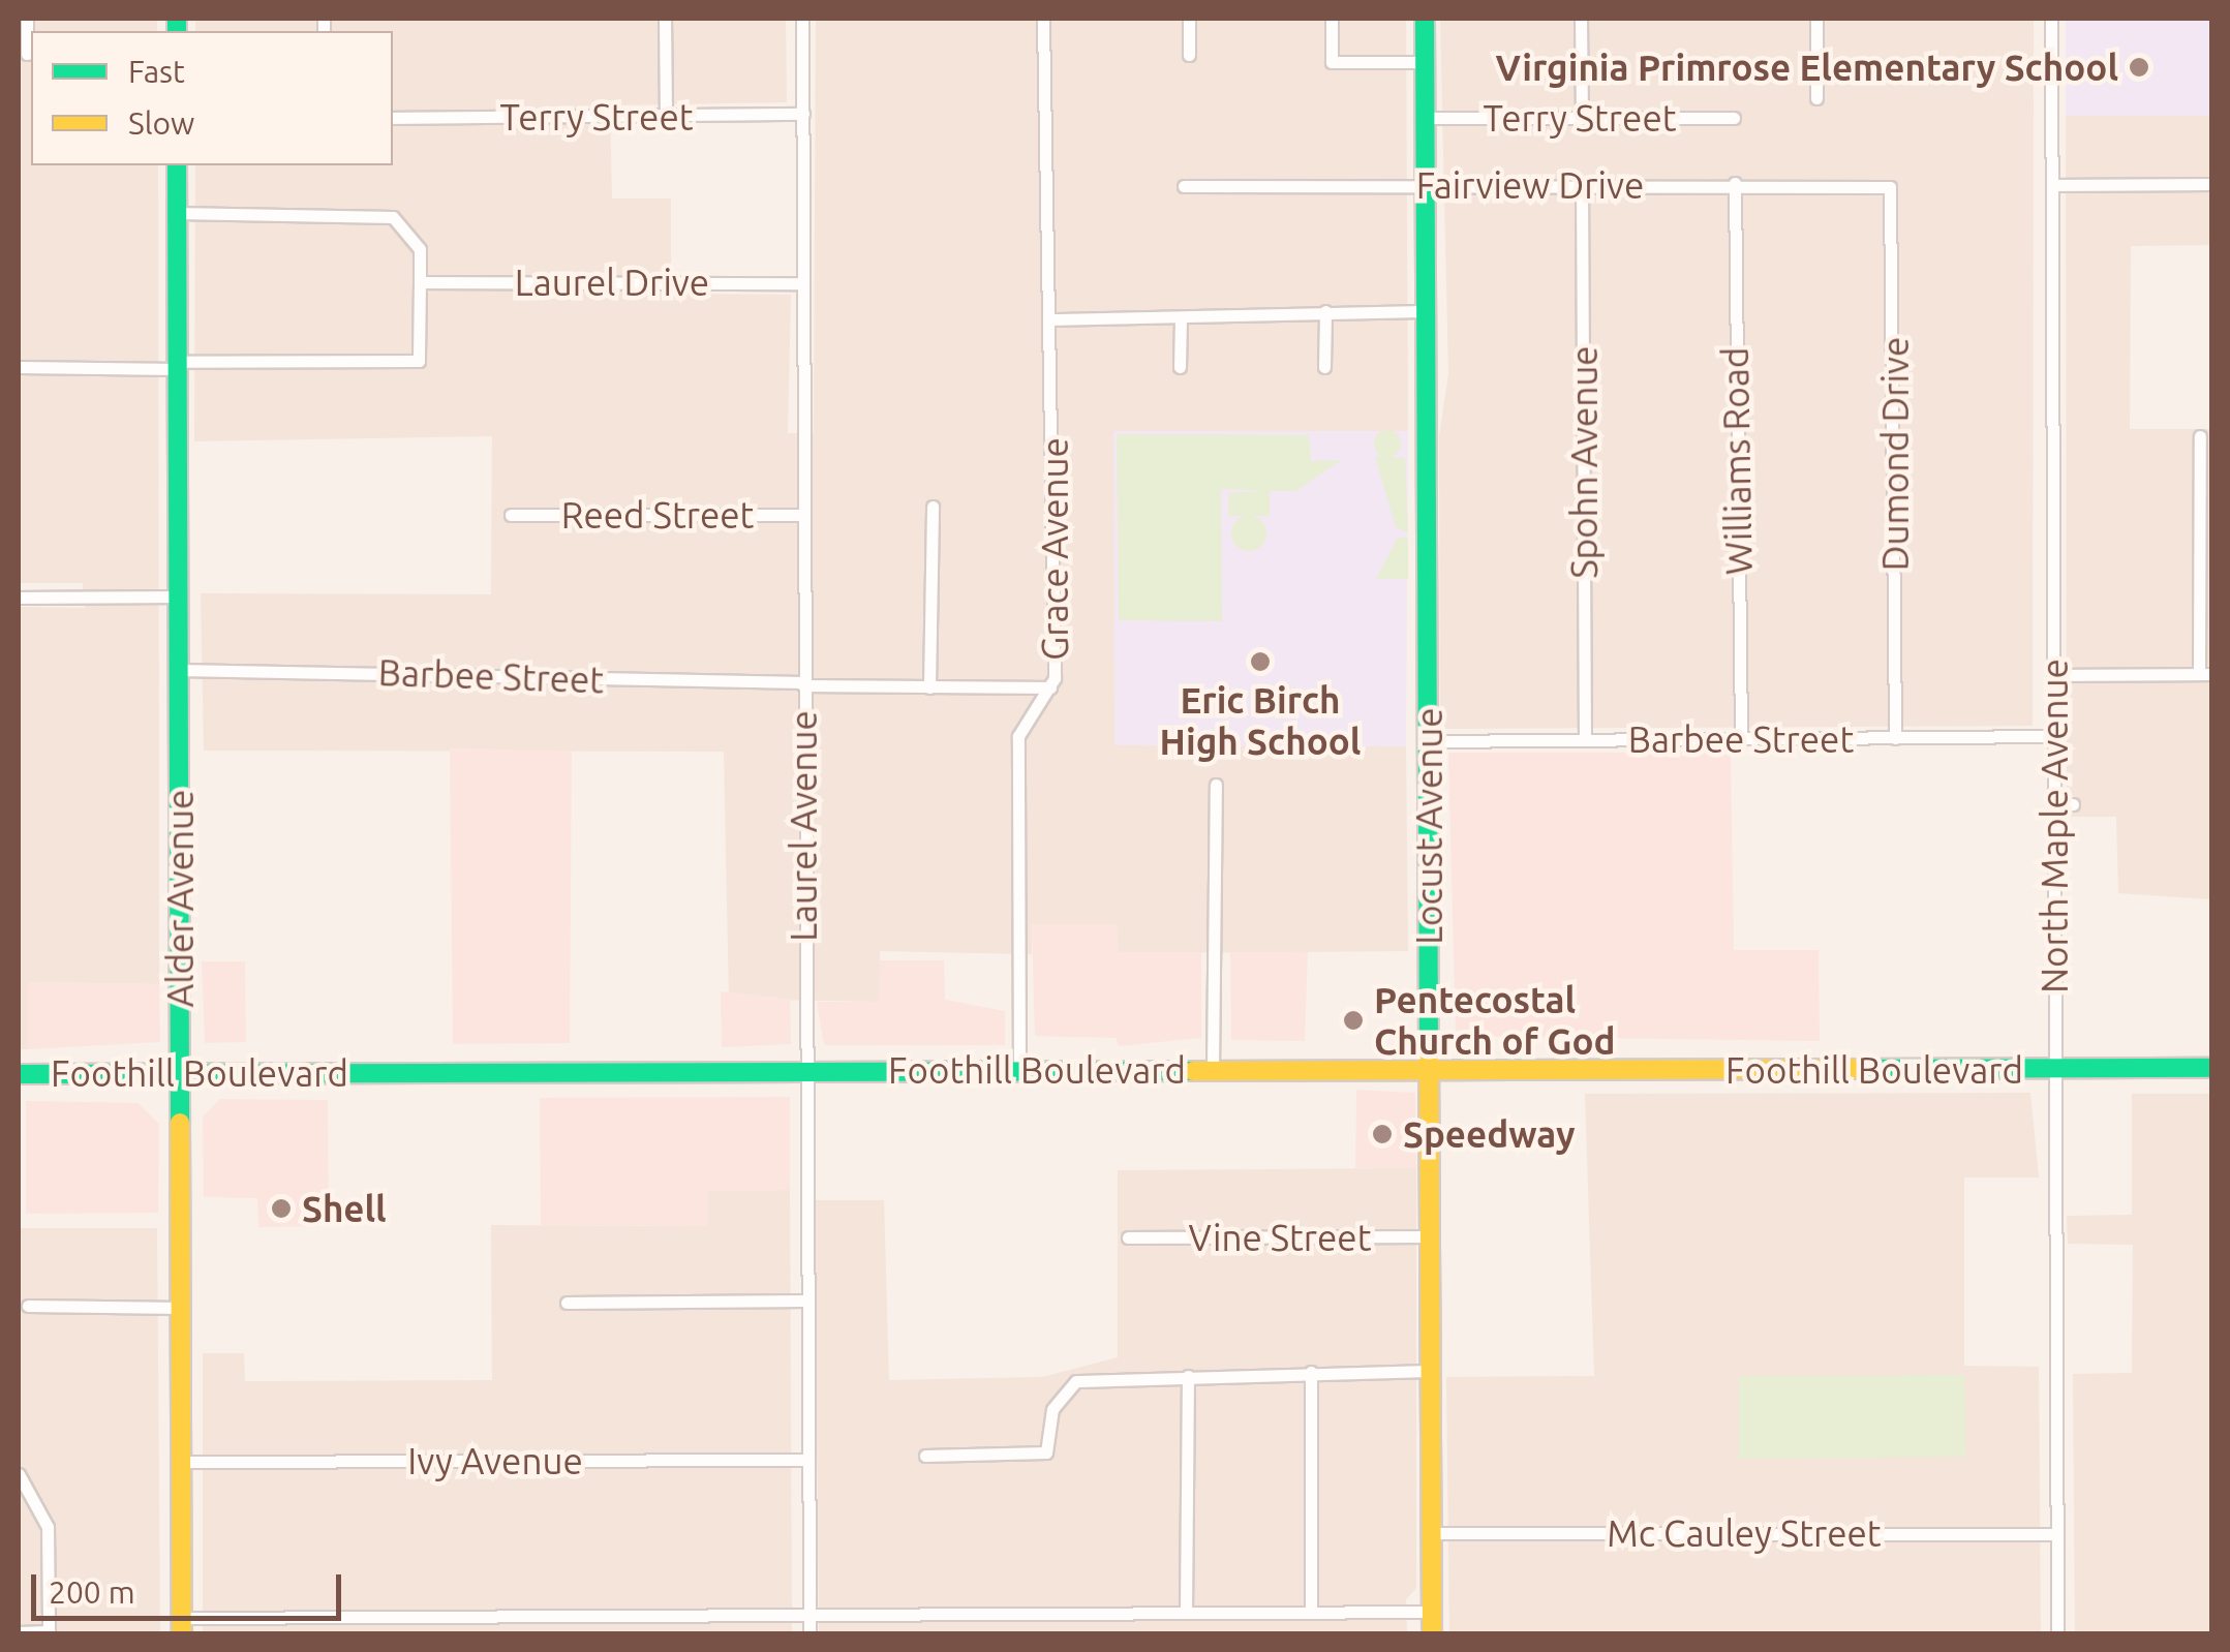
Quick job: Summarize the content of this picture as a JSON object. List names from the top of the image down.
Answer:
{
  "streets": {
    "main road": ["Locust Avenue", "Alder Avenue", "Foothill Boulevard"],
    "street": [
      "Terry Street",
      "Fairview Drive",
      "Laurel Drive",
      "Dumond Drive",
      "Williams Road",
      "Spohn Avenue",
      "Reed Street",
      "Grace Avenue",
      "Barbee Street",
      "Laurel Avenue",
      "North Maple Avenue",
      "Vine Street",
      "Ivy Avenue",
      "Mc Cauley Street"
    ]
  },
  "crossings": [
    ["Terry Street", "Laurel Avenue"],
    ["Terry Street", "Locust Avenue"],
    ["Fairview Drive", "Dumond Drive"],
    ["Fairview Drive", "Williams Road"],
    ["Fairview Drive", "Spohn Avenue"],
    ["Fairview Drive", "Locust Avenue"],
    ["Laurel Drive", "Laurel Avenue"],
    ["Dumond Drive", "Barbee Street"],
    ["Williams Road", "Barbee Street"],
    ["Spohn Avenue", "Barbee Street"],
    ["Reed Street", "Laurel Avenue"],
    ["Grace Avenue", "Barbee Street"],
    ["Grace Avenue", "Foothill Boulevard"],
    ["Barbee Street", "Laurel Avenue"],
    ["Barbee Street", "Locust Avenue"],
    ["Barbee Street", "North Maple Avenue"],
    ["Barbee Street", "Alder Avenue"],
    ["Laurel Avenue", "Foothill Boulevard"],
    ["Laurel Avenue", "Ivy Avenue"],
    ["Locust Avenue", "Foothill Boulevard"],
    ["Locust Avenue", "Vine Street"],
    ["Locust Avenue", "Mc Cauley Street"],
    ["North Maple Avenue", "Foothill Boulevard"],
    ["North Maple Avenue", "Mc Cauley Street"],
    ["Alder Avenue", "Foothill Boulevard"],
    ["Alder Avenue", "Ivy Avenue"]
  ],
  "places": [
    "Virginia Primrose Elementary School",
    "Eric Birch High School",
    "Pentecostal Church of God",
    "Speedway",
    "Shell"
  ],
  "legend": ["Fast", "Slow"],
  "scale_bar": "200 m"
}
